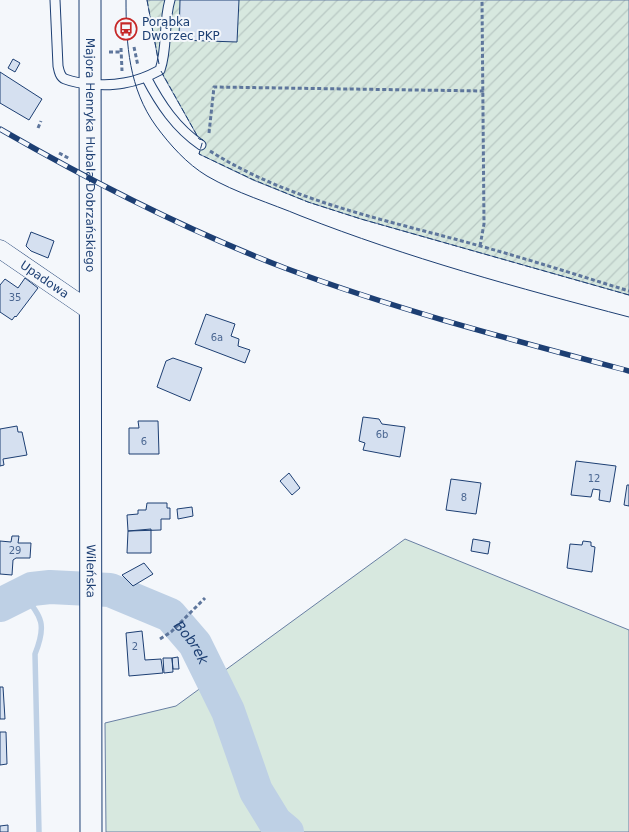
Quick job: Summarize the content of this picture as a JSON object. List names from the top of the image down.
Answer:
{
  "streets": {
    "street": ["Majora Henryka Hubala-Dobrzańskiego", "Upadowa", "Wileńska"]
  },
  "crossings": [
    ["Majora Henryka Hubala-Dobrzańskiego", "Upadowa"],
    ["Majora Henryka Hubala-Dobrzańskiego", "Wileńska"],
    ["Upadowa", "Wileńska"]
  ],
  "water": ["Bobrek"],
  "places": {
    "bus stop": ["Porąbka Dworzec PKP"]
  },
  "house_numbers": [
    "35",
    "6a",
    "6b",
    "6",
    "12",
    "8",
    "29",
    "2"
  ]
}
